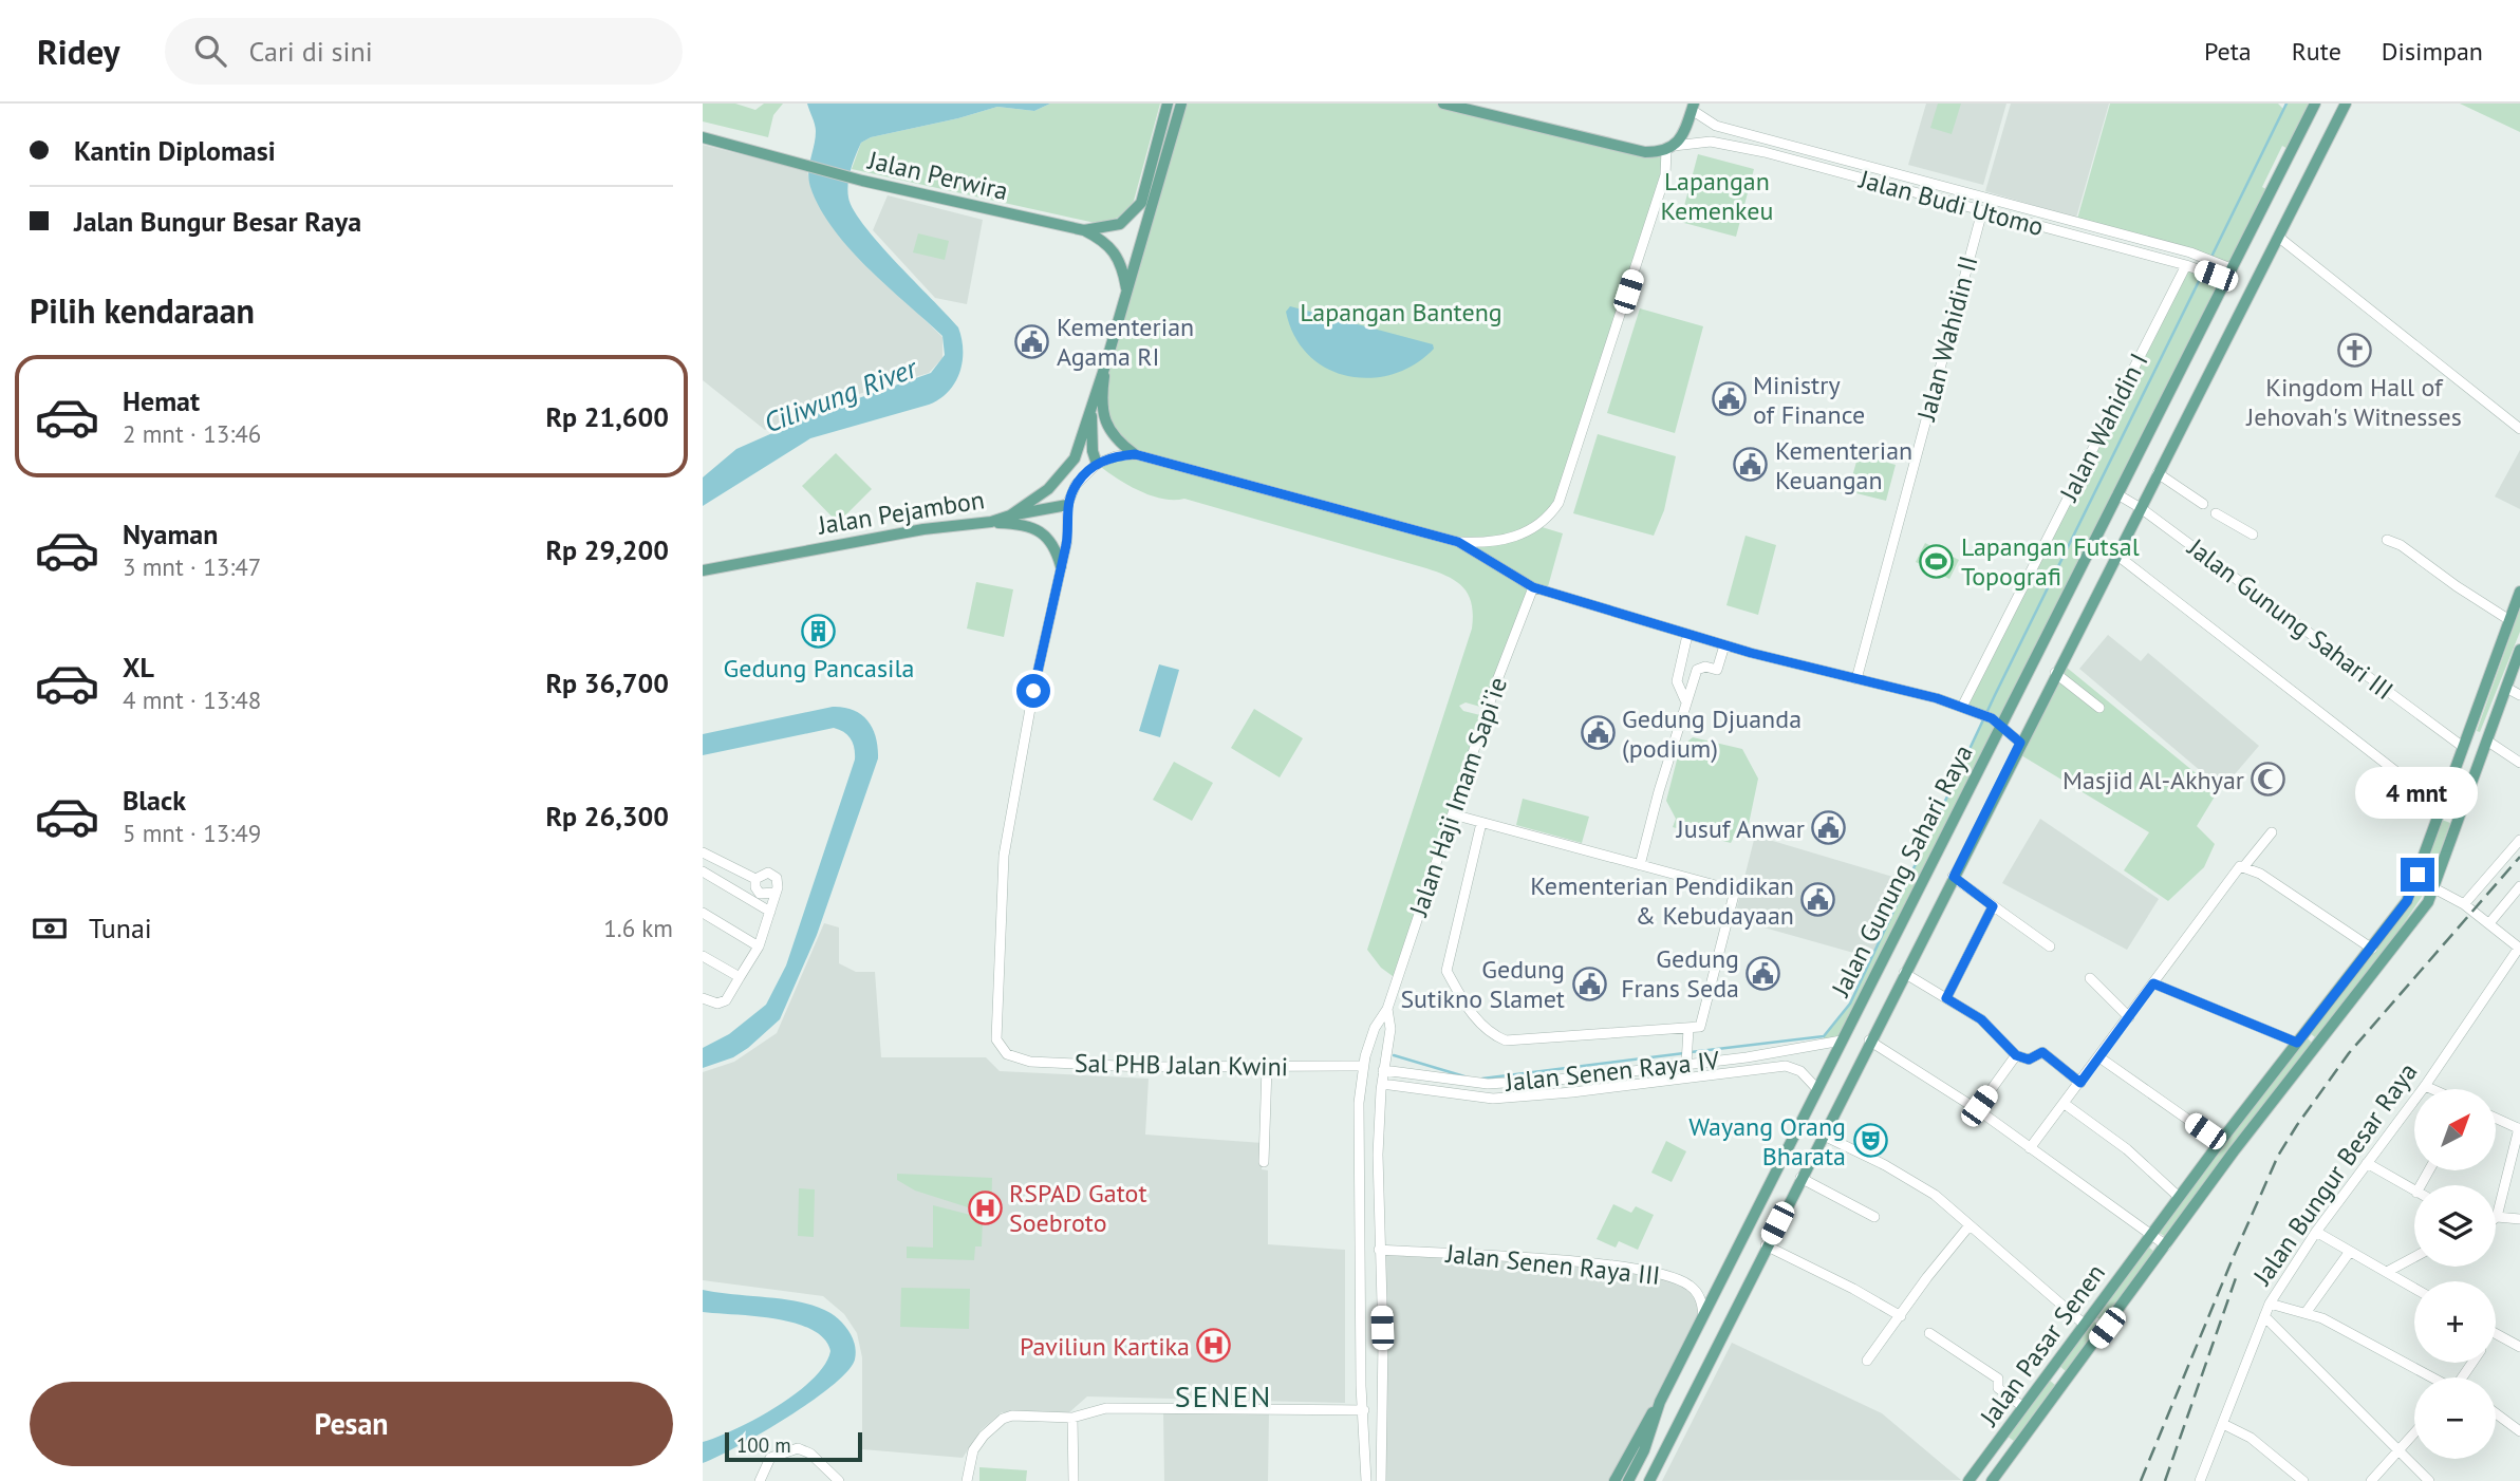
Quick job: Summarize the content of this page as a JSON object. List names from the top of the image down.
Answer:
{
  "streets": {
    "main road": [
      "Jalan Perwira",
      "Jalan Pejambon",
      "Jalan Gunung Sahari Raya",
      "Jalan Pasar Senen"
    ],
    "street": [
      "Jalan Budi Utomo",
      "Jalan Wahidin II",
      "Jalan Wahidin I",
      "Jalan Gunung Sahari III",
      "Jalan Haji Imam Sapi'ie",
      "Sal PHB Jalan Kwini",
      "Jalan Senen Raya IV",
      "Jalan Bungur Besar Raya",
      "Jalan Senen Raya III"
    ]
  },
  "crossings": [
    ["Jalan Budi Utomo", "Jalan Wahidin II"],
    ["Jalan Budi Utomo", "Jalan Wahidin I"],
    ["Jalan Budi Utomo", "Jalan Gunung Sahari Raya"],
    ["Jalan Gunung Sahari III", "Jalan Gunung Sahari Raya"],
    ["Jalan Haji Imam Sapi'ie", "Sal PHB Jalan Kwini"],
    ["Jalan Haji Imam Sapi'ie", "Jalan Senen Raya IV"],
    ["Jalan Haji Imam Sapi'ie", "Jalan Senen Raya III"],
    ["Jalan Gunung Sahari Raya", "Jalan Senen Raya IV"],
    ["Jalan Gunung Sahari Raya", "Jalan Senen Raya III"]
  ],
  "districts": ["SENEN"],
  "water": ["Ciliwung River"],
  "parks": ["Lapangan Kemenkeu", "Lapangan Banteng"],
  "places": {
    "public building": [
      "Kementerian Agama RI",
      "Ministry of Finance",
      "Kementerian Keuangan",
      "Gedung Djuanda (podium)",
      "Jusuf Anwar",
      "Kementerian Pendidikan & Kebudayaan",
      "Gedung Frans Seda",
      "Gedung Sutikno Slamet"
    ],
    "church": ["Kingdom Hall of Jehovah's Witnesses"],
    "sports": ["Lapangan Futsal Topografi"],
    "building": ["Gedung Pancasila"],
    "mosque": ["Masjid Al-Akhyar"],
    "theatre": ["Wayang Orang Bharata"],
    "hospital": ["RSPAD Gatot Soebroto", "Paviliun Kartika"]
  },
  "scale_bar": "100 m",
  "north": "top right",
  "page": {
    "header": "Ridey",
    "search": "Cari di sini",
    "nav": ["Peta", "Rute", "Disimpan"],
    "banner": ["Kantin Diplomasi", "Jalan Bungur Besar Raya"],
    "heading": "Pilih kendaraan",
    "list": [
      {
        "name": "Hemat",
        "note": "2 mnt · 13:46",
        "value": "Rp 21,600"
      },
      {
        "name": "Nyaman",
        "note": "3 mnt · 13:47",
        "value": "Rp 29,200"
      },
      {
        "name": "XL",
        "note": "4 mnt · 13:48",
        "value": "Rp 36,700"
      },
      {
        "name": "Black",
        "note": "5 mnt · 13:49",
        "value": "Rp 26,300"
      }
    ],
    "bubble": "4 mnt",
    "pay": ["Tunai", "1.6 km"],
    "map_buttons": ["+", "−"],
    "buttons": "Pesan",
    "scale": "100 m"
  }
}
